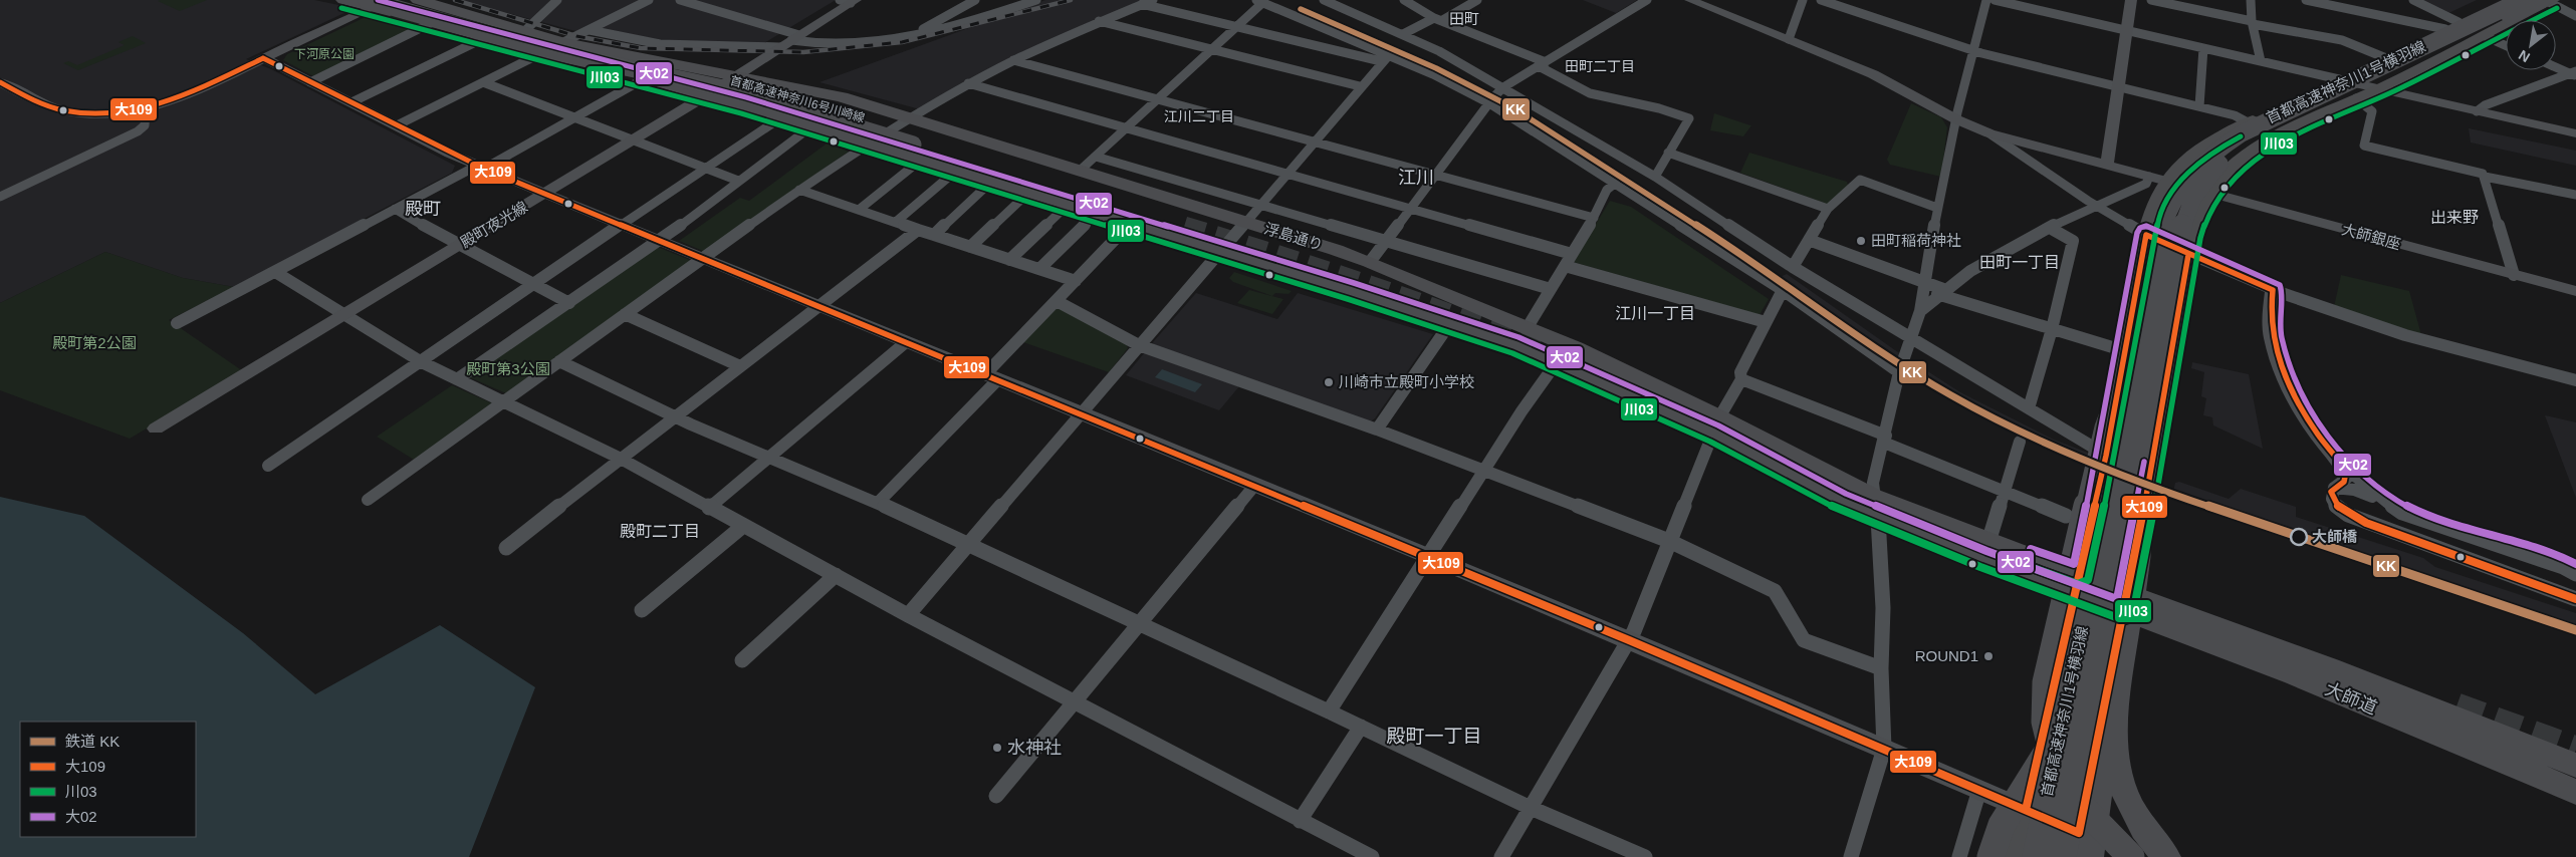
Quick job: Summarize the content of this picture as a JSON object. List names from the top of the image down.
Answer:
{
  "streets": {
    "highway": [
      "首都高速神奈川1号横羽線",
      "首都高速神奈川6号川崎線",
      "浮島通り",
      "大師道"
    ],
    "street": ["殿町夜光線", "大師銀座"]
  },
  "crossings": [
    ["首都高速神奈川6号川崎線", "浮島通り"],
    ["殿町夜光線", "浮島通り"],
    ["浮島通り", "大師道"]
  ],
  "districts": [
    "田町",
    "田町二丁目",
    "江川二丁目",
    "江川",
    "殿町",
    "出来野",
    "田町一丁目",
    "江川一丁目",
    "殿町二丁目",
    "殿町一丁目"
  ],
  "parks": ["下河原公園", "殿町第2公園", "殿町第3公園"],
  "places": [
    "田町稲荷神社",
    "川崎市立殿町小学校",
    "大師橋",
    "ROUND1",
    "水神社"
  ],
  "lines": [
    "transit line 大02",
    "transit line 川03",
    "rail line KK",
    "transit line 大109"
  ],
  "legend": [
    "鉄道 KK",
    "大109",
    "川03",
    "大02"
  ],
  "north": "bottom left"
}
